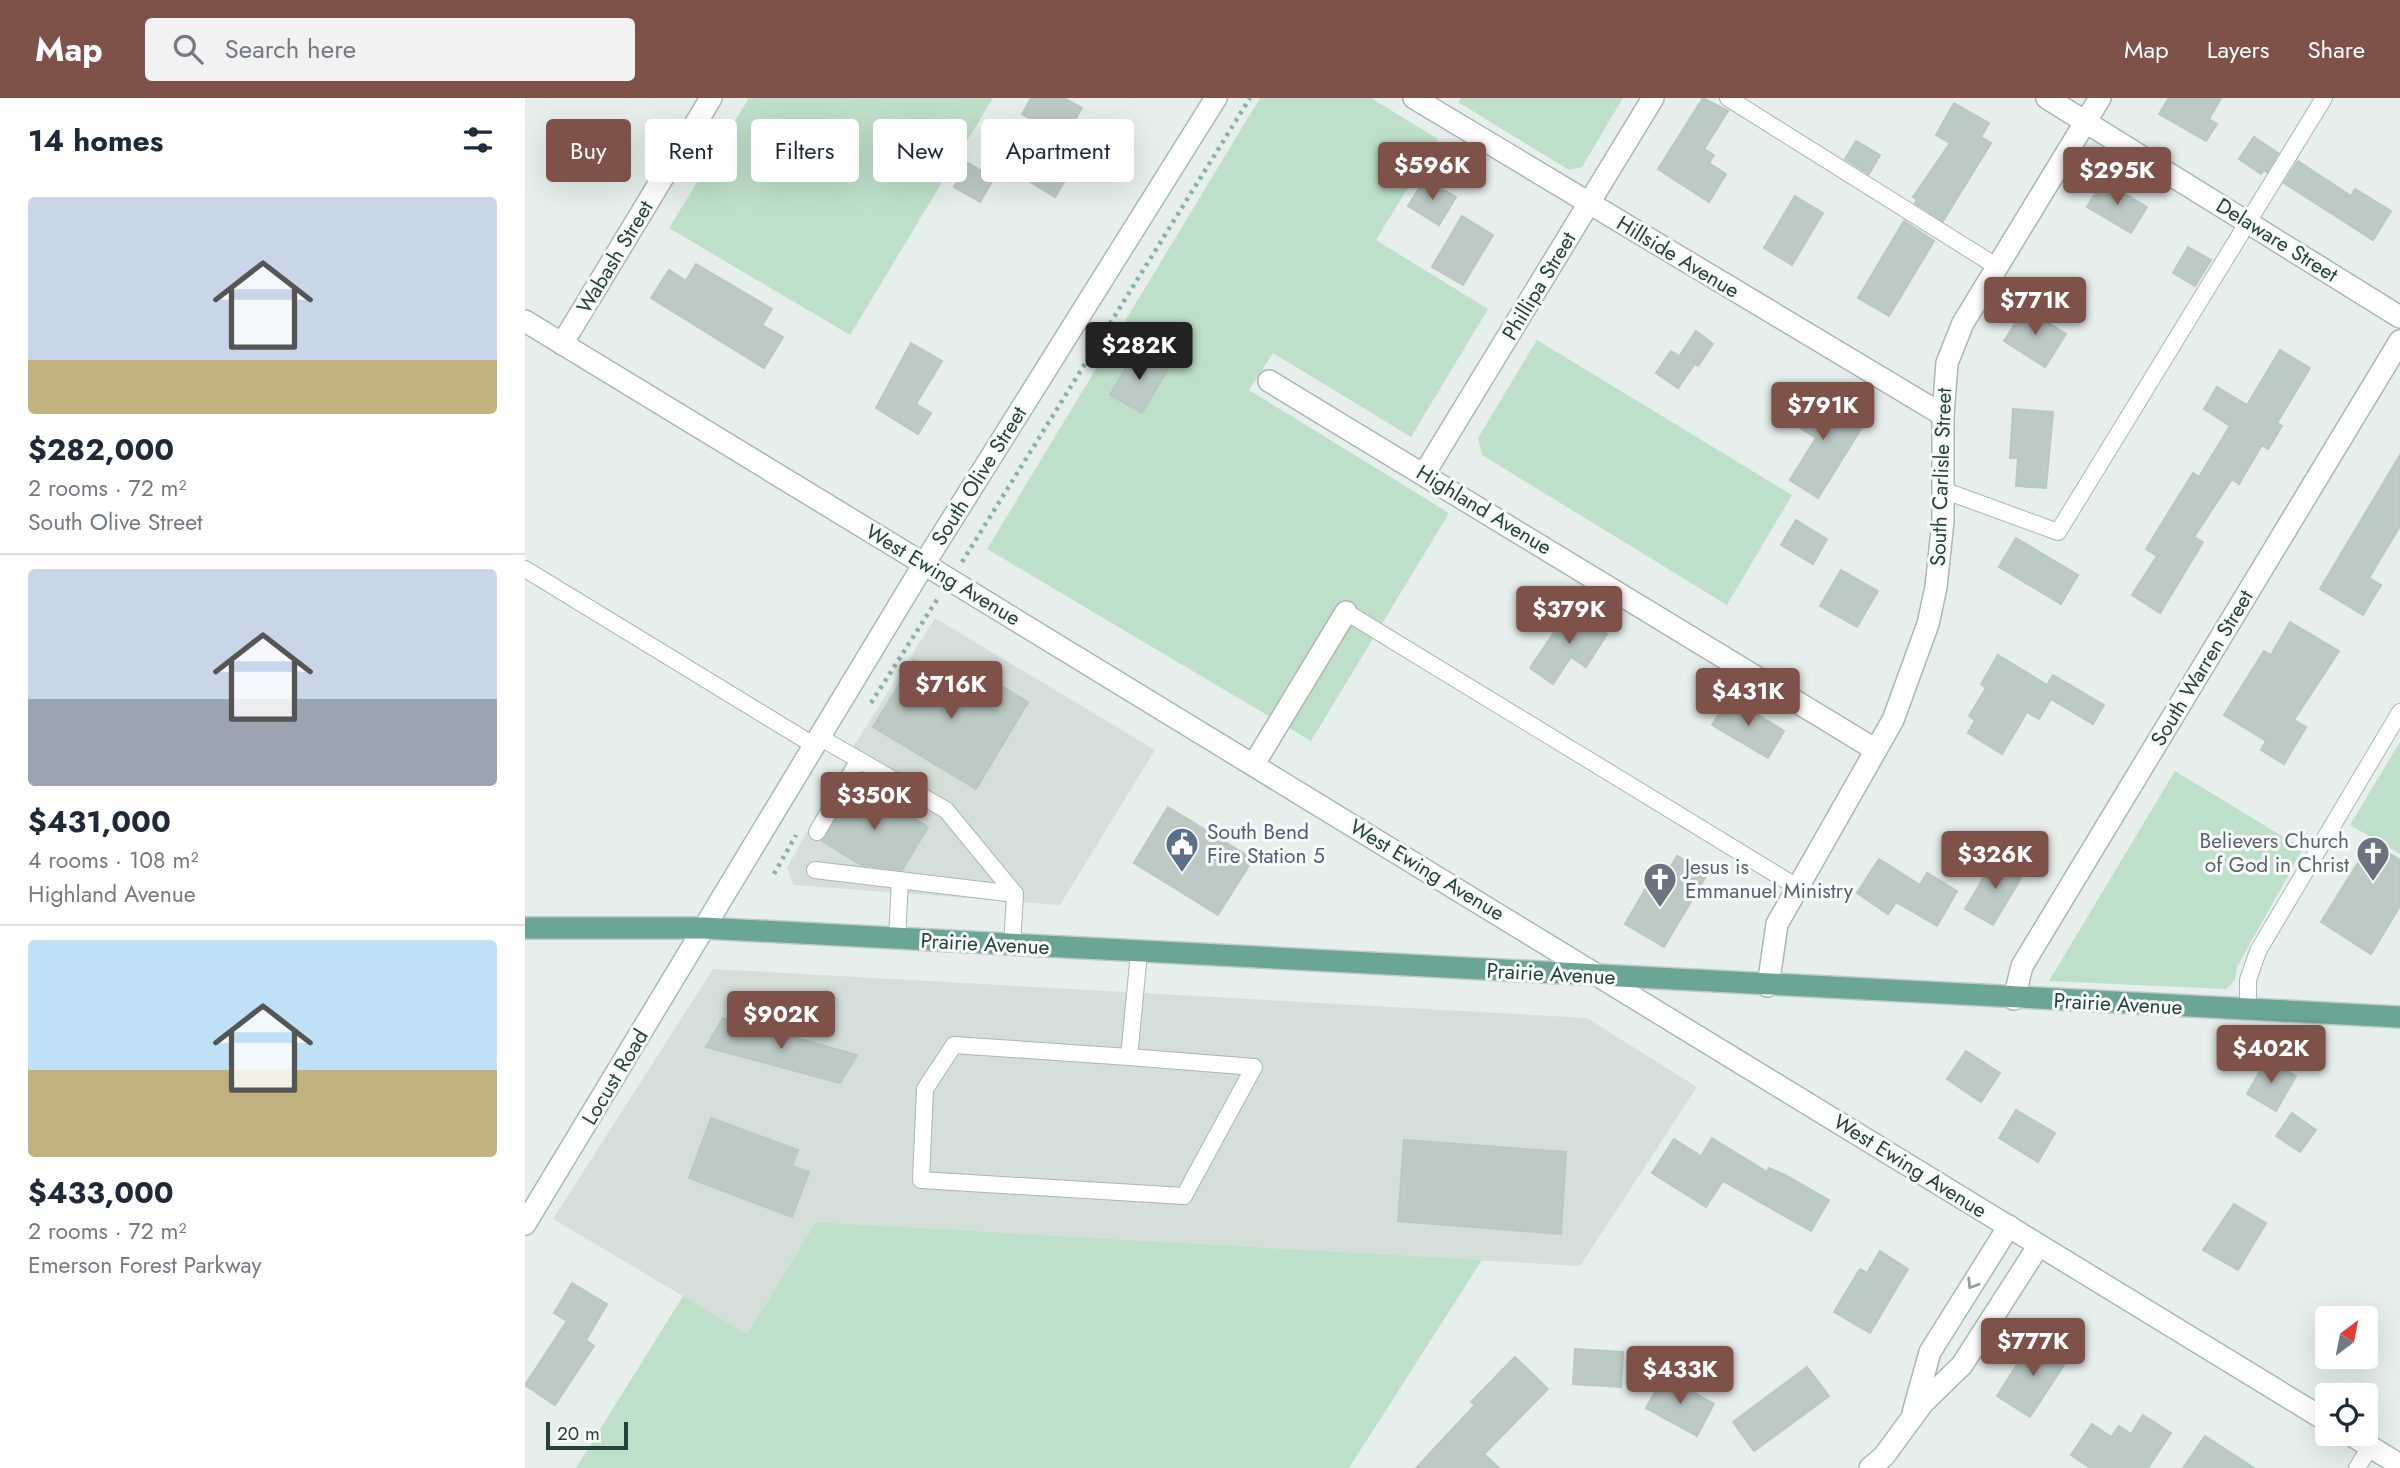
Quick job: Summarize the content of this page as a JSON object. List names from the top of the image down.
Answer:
{
  "streets": {
    "main road": ["Prairie Avenue"],
    "street": [
      "Delaware Street",
      "Wabash Street",
      "Hillside Avenue",
      "Phillipa Street",
      "South Olive Street",
      "South Carlisle Street",
      "Highland Avenue",
      "West Ewing Avenue",
      "South Warren Street",
      "Locust Road"
    ]
  },
  "crossings": [
    ["Delaware Street", "South Carlisle Street"],
    ["Wabash Street", "West Ewing Avenue"],
    ["Hillside Avenue", "Phillipa Street"],
    ["Hillside Avenue", "South Carlisle Street"],
    ["Phillipa Street", "Highland Avenue"],
    ["South Olive Street", "West Ewing Avenue"],
    ["South Olive Street", "Prairie Avenue"],
    ["South Olive Street", "Locust Road"],
    ["South Carlisle Street", "Highland Avenue"],
    ["South Carlisle Street", "Prairie Avenue"],
    ["West Ewing Avenue", "Prairie Avenue"],
    ["South Warren Street", "Prairie Avenue"],
    ["Prairie Avenue", "Locust Road"]
  ],
  "places": {
    "public building": ["South Bend Fire Station 5"],
    "church": ["Believers Church of God in Christ", "Jesus is Emmanuel Ministry"]
  },
  "scale_bar": "20 m",
  "north": "top right",
  "page": {
    "header": "Map",
    "search": "Search here",
    "nav": ["Map", "Layers", "Share"],
    "heading": "14 homes",
    "chip": [
      "Buy",
      "Rent",
      "Filters",
      "New",
      "Apartment"
    ],
    "price": [
      "$596K",
      "$295K",
      "$771K",
      "$282K",
      "$791K",
      "$379K",
      "$716K",
      "$431K",
      "$350K",
      "$326K",
      "$902K",
      "$402K",
      "$777K",
      "$433K"
    ],
    "list": [
      {
        "name": "$282,000",
        "note": "2 rooms · 72 m² · South Olive Street"
      },
      {
        "name": "$431,000",
        "note": "4 rooms · 108 m² · Highland Avenue"
      },
      {
        "name": "$433,000",
        "note": "2 rooms · 72 m² · Emerson Forest Parkway"
      }
    ],
    "scale": "20 m"
  }
}
